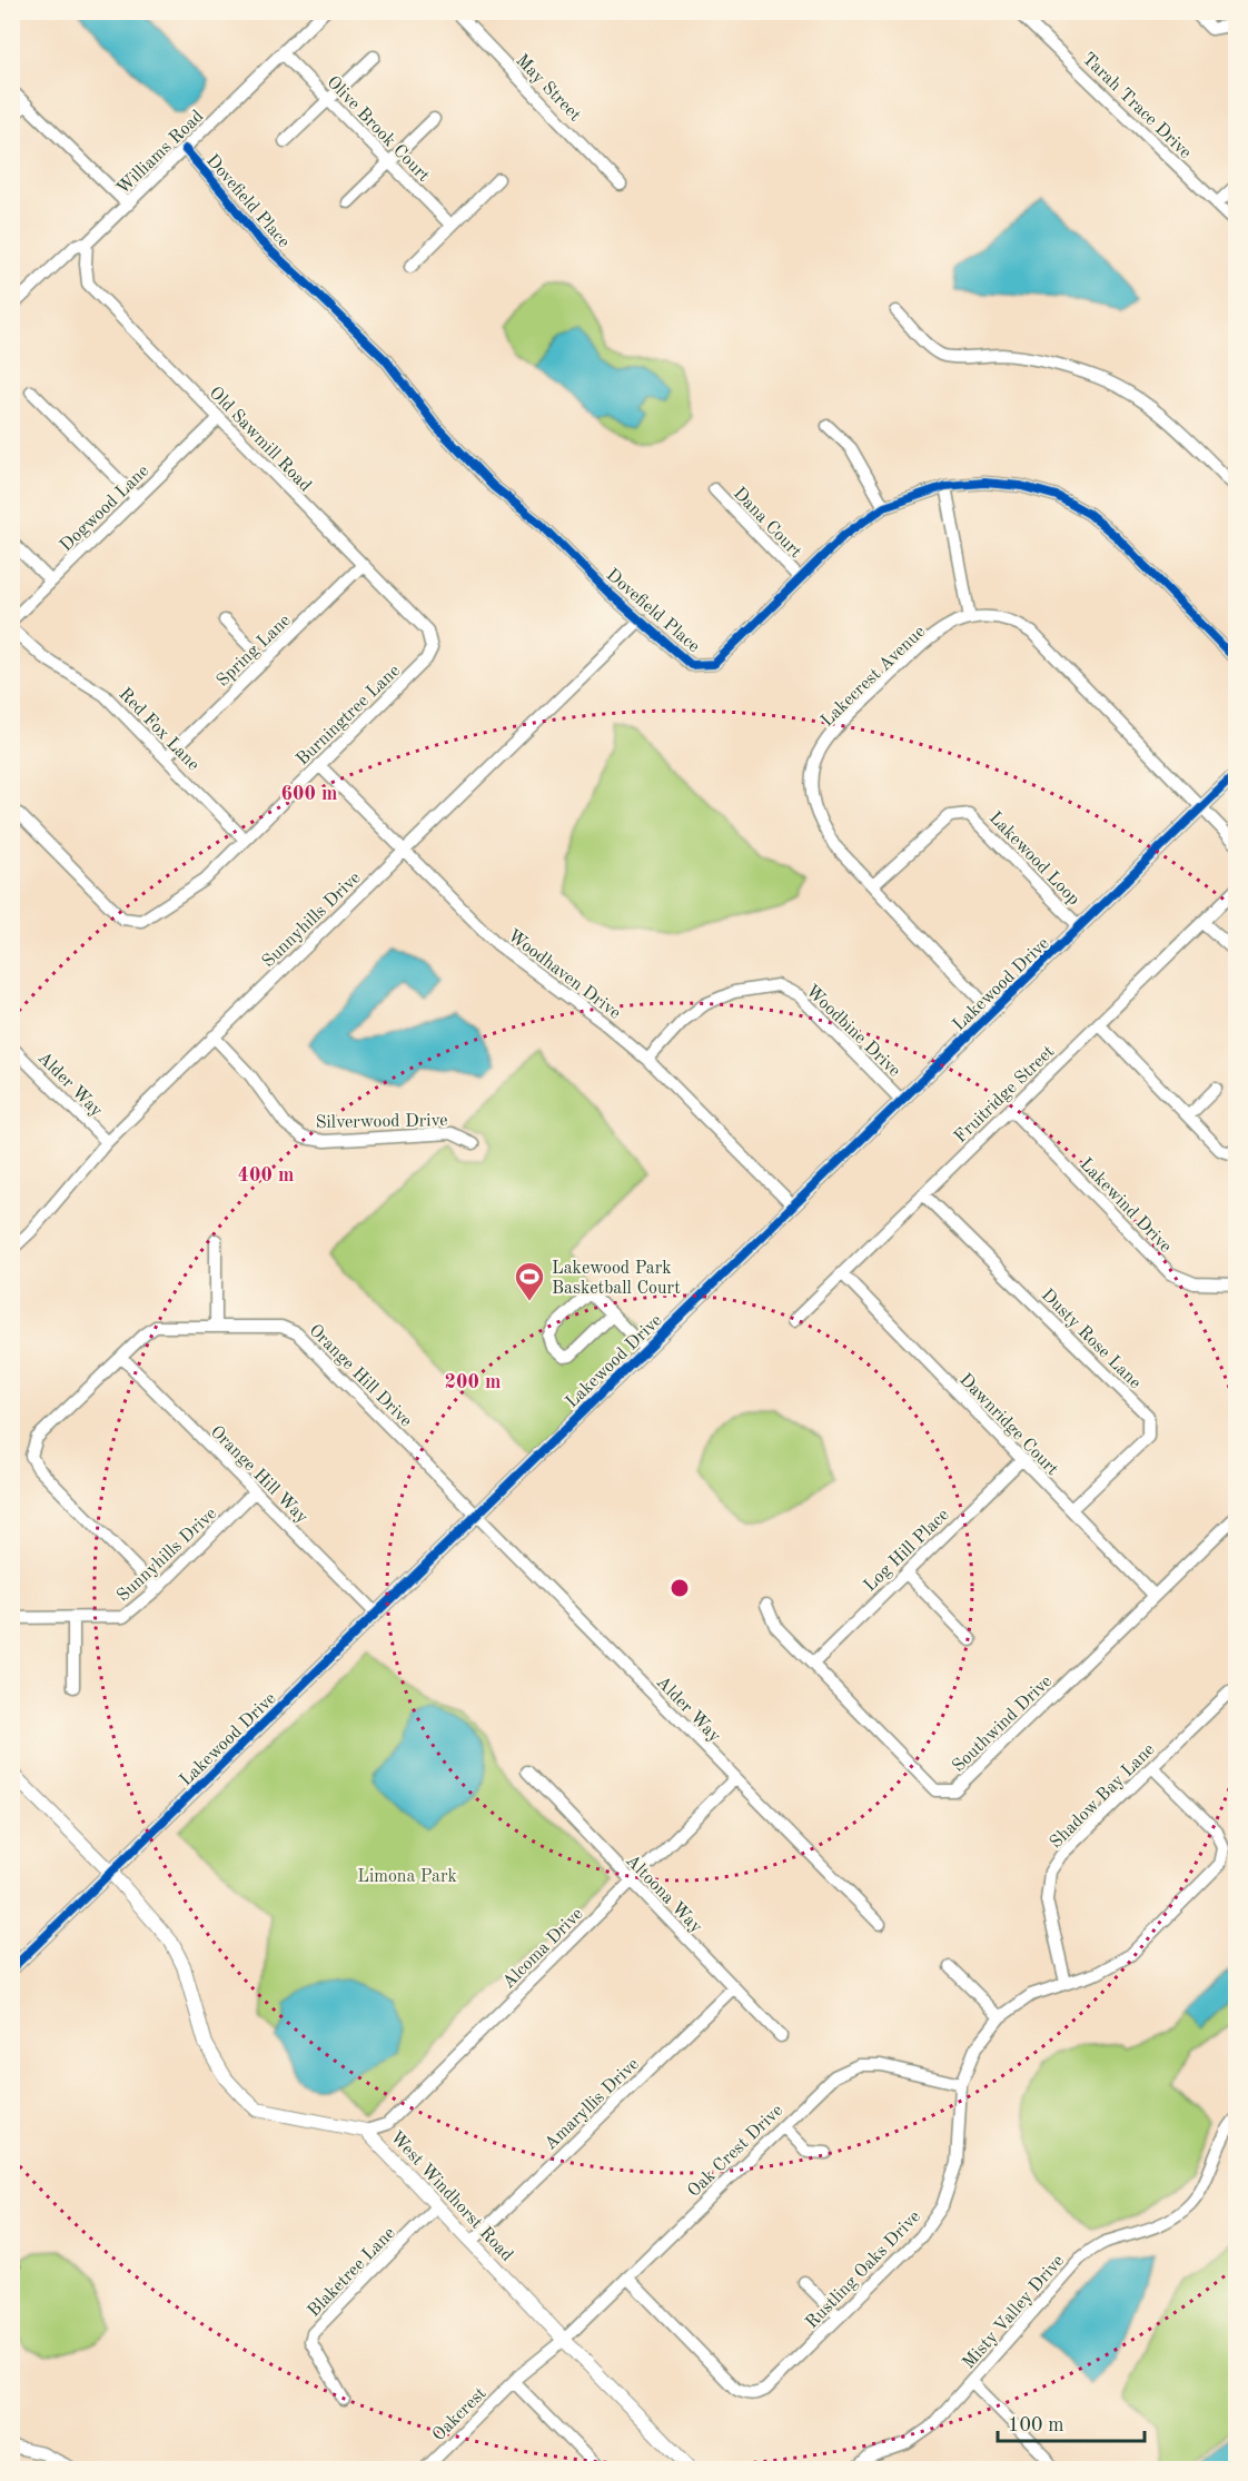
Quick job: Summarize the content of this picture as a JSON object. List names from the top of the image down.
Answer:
{
  "streets": {
    "street": [
      "May Street",
      "Tarah Trace Drive",
      "Olive Brook Court",
      "Williams Road",
      "Dovefield Place",
      "Old Sawmill Road",
      "Dogwood Lane",
      "Dana Court",
      "Spring Lane",
      "Lakecrest Avenue",
      "Burningtree Lane",
      "Red Fox Lane",
      "Lakewood Loop",
      "Sunnyhills Drive",
      "Woodhaven Drive",
      "Lakewood Drive",
      "Woodbine Drive",
      "Alder Way",
      "Fruitridge Street",
      "Silverwood Drive",
      "Lakewind Drive",
      "Dusty Rose Lane",
      "Orange Hill Drive",
      "Dawnridge Court",
      "Orange Hill Way",
      "Log Hill Place",
      "Southwind Drive",
      "Shadow Bay Lane",
      "Altoona Way",
      "Alcoma Drive",
      "Amaryllis Drive",
      "Oak Crest Drive",
      "West Windhorst Road",
      "Rustling Oaks Drive",
      "Blaketree Lane",
      "Misty Valley Drive",
      "Oakcrest"
    ]
  },
  "crossings": [
    ["Olive Brook Court", "Williams Road"],
    ["Williams Road", "Dovefield Place"],
    ["Williams Road", "Old Sawmill Road"],
    ["Dovefield Place", "Dana Court"],
    ["Dovefield Place", "Sunnyhills Drive"],
    ["Old Sawmill Road", "Dogwood Lane"],
    ["Old Sawmill Road", "Spring Lane"],
    ["Old Sawmill Road", "Burningtree Lane"],
    ["Spring Lane", "Red Fox Lane"],
    ["Lakecrest Avenue", "Lakewood Loop"],
    ["Lakecrest Avenue", "Lakewood Drive"],
    ["Burningtree Lane", "Red Fox Lane"],
    ["Burningtree Lane", "Woodhaven Drive"],
    ["Lakewood Loop", "Lakewood Drive"],
    ["Sunnyhills Drive", "Woodhaven Drive"],
    ["Sunnyhills Drive", "Alder Way"],
    ["Sunnyhills Drive", "Silverwood Drive"],
    ["Sunnyhills Drive", "Orange Hill Drive"],
    ["Sunnyhills Drive", "Orange Hill Way"],
    ["Woodhaven Drive", "Lakewood Drive"],
    ["Woodhaven Drive", "Woodbine Drive"],
    ["Lakewood Drive", "Woodbine Drive"],
    ["Lakewood Drive", "Alder Way"],
    ["Lakewood Drive", "Orange Hill Drive"],
    ["Lakewood Drive", "Orange Hill Way"],
    ["Lakewood Drive", "West Windhorst Road"],
    ["Alder Way", "Orange Hill Drive"],
    ["Alder Way", "Alcoma Drive"],
    ["Fruitridge Street", "Lakewind Drive"],
    ["Fruitridge Street", "Dusty Rose Lane"],
    ["Fruitridge Street", "Dawnridge Court"],
    ["Dusty Rose Lane", "Dawnridge Court"],
    ["Orange Hill Drive", "Orange Hill Way"],
    ["Dawnridge Court", "Log Hill Place"],
    ["Dawnridge Court", "Southwind Drive"],
    ["Log Hill Place", "Southwind Drive"],
    ["Shadow Bay Lane", "Rustling Oaks Drive"],
    ["Altoona Way", "Alcoma Drive"],
    ["Altoona Way", "Amaryllis Drive"],
    ["Alcoma Drive", "West Windhorst Road"],
    ["Amaryllis Drive", "West Windhorst Road"],
    ["Oak Crest Drive", "West Windhorst Road"],
    ["Oak Crest Drive", "Rustling Oaks Drive"],
    ["Oak Crest Drive", "Oakcrest"],
    ["West Windhorst Road", "Blaketree Lane"],
    ["West Windhorst Road", "Oakcrest"]
  ],
  "parks": ["Limona Park"],
  "places": {
    "sports": ["Lakewood Park Basketball Court"]
  },
  "scale_bar": "100 m",
  "rings": ["600 m", "400 m", "200 m"]
}
